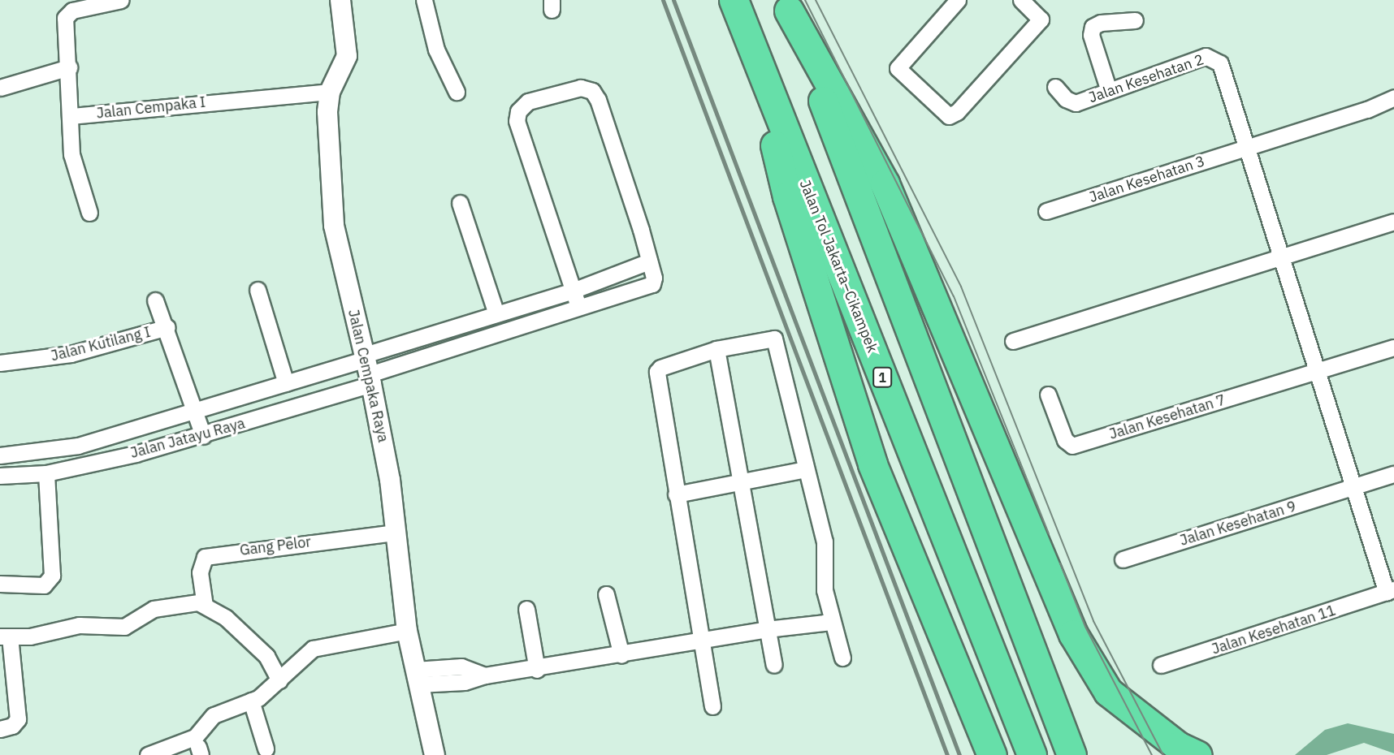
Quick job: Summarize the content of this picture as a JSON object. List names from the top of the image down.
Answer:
{
  "streets": {
    "highway": ["Jalan Tol Jakarta–Cikampek", "1"],
    "street": [
      "Jalan Kesehatan 2",
      "Jalan Cempaka I",
      "Jalan Kesehatan 3",
      "Jalan Kutilang I",
      "Jalan Cempaka Raya",
      "Jalan Kesehatan 7",
      "Jalan Jatayu Raya",
      "Jalan Kesehatan 9",
      "Gang Pelor",
      "Jalan Kesehatan 11"
    ]
  },
  "crossings": [
    ["Jalan Kesehatan 2", "Jalan Kesehatan 3"],
    ["Jalan Cempaka I", "Jalan Cempaka Raya"],
    ["Jalan Cempaka Raya", "Jalan Jatayu Raya"],
    ["Jalan Cempaka Raya", "Gang Pelor"]
  ]
}
